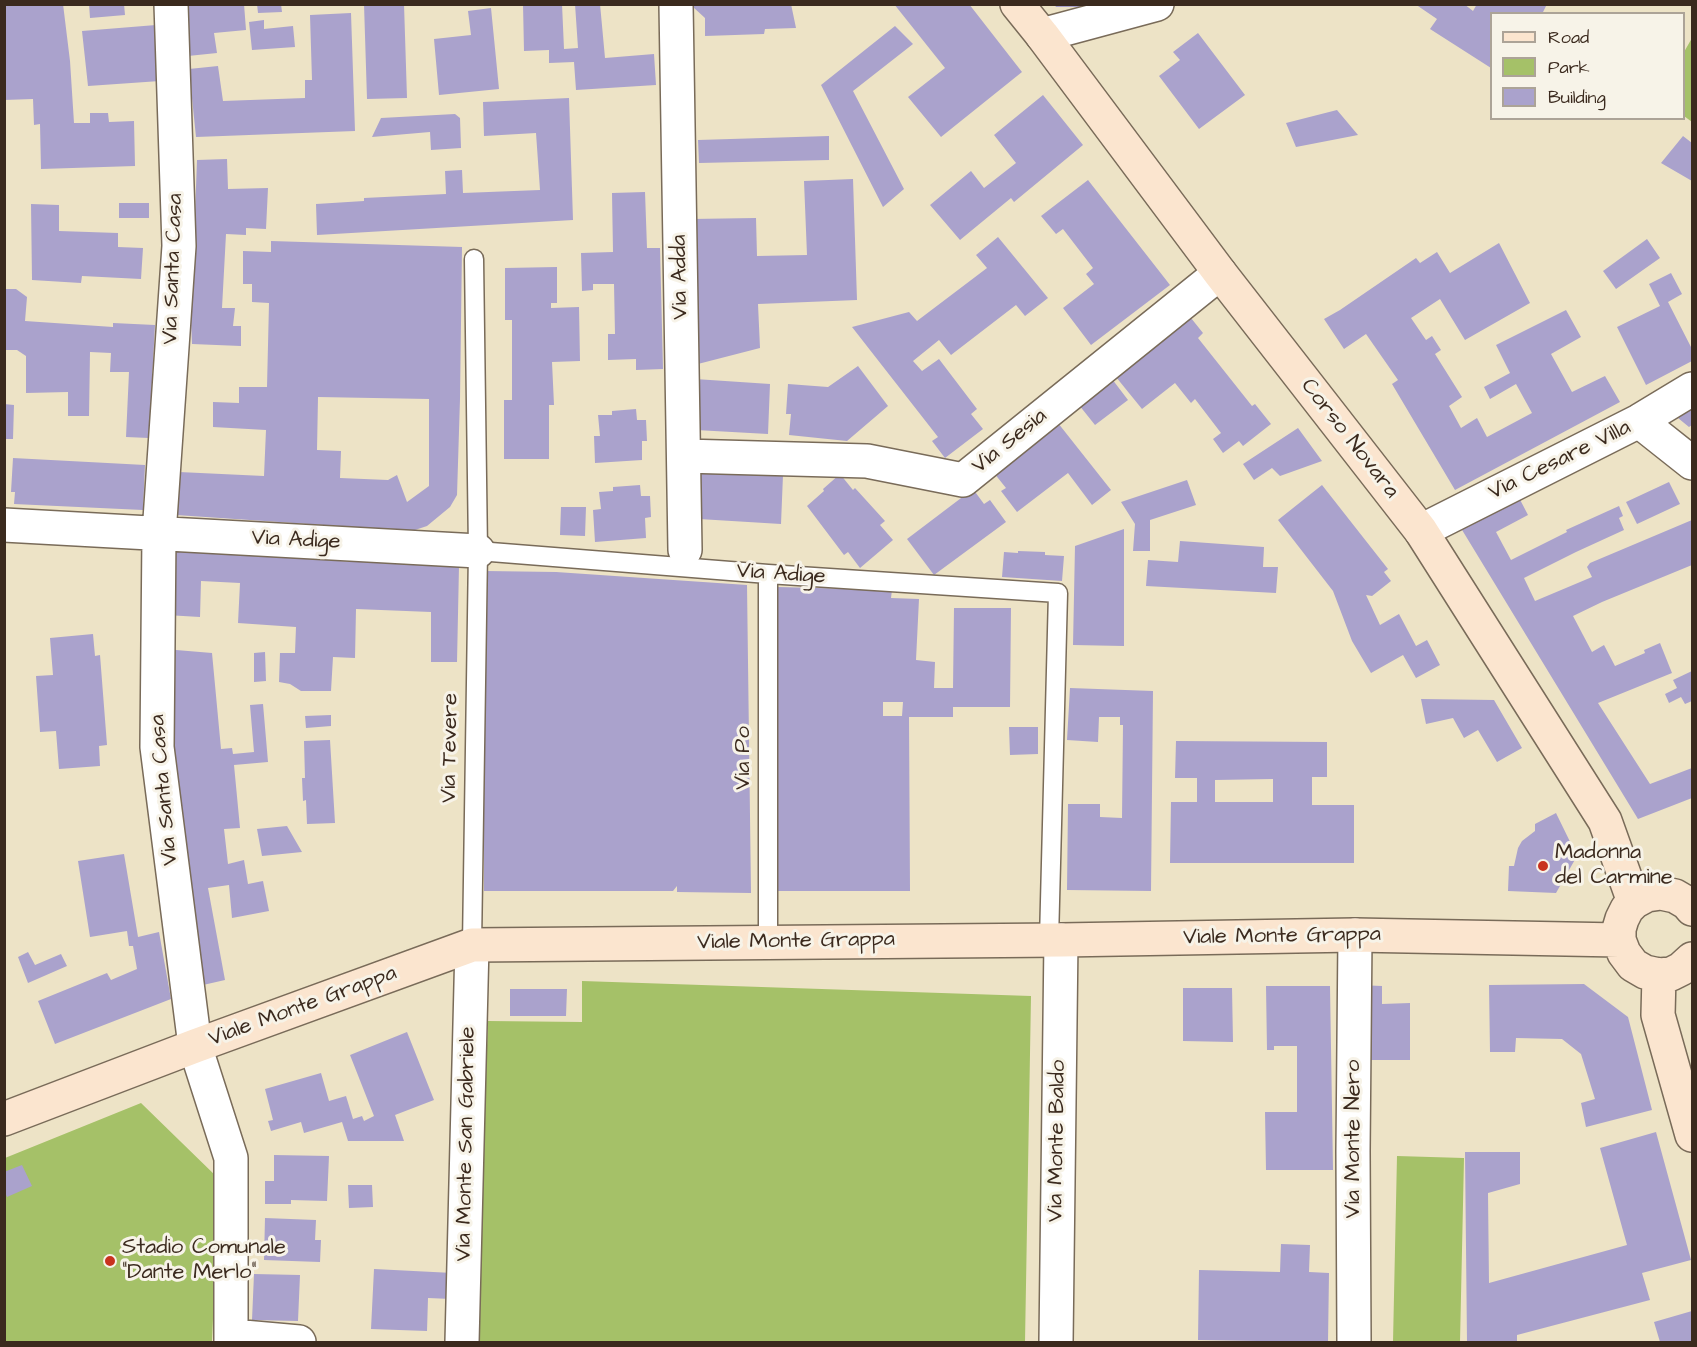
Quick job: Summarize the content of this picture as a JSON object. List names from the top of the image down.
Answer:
{
  "streets": {
    "street": [
      "Via Santa Casa",
      "Via Adda",
      "Corso Novara",
      "Via Sesia",
      "Via Cesare Villa",
      "Via Adige",
      "Viale Monte Grappa",
      "Via Monte Nero",
      "Via Monte Baldo",
      "Via Monte San Gabriele"
    ],
    "lane": ["Via Tevere", "Via Po"]
  },
  "crossings": [
    ["Via Santa Casa", "Via Adige"],
    ["Via Santa Casa", "Viale Monte Grappa"],
    ["Via Adda", "Via Sesia"],
    ["Corso Novara", "Via Sesia"],
    ["Corso Novara", "Via Cesare Villa"],
    ["Via Adige", "Via Tevere"],
    ["Via Adige", "Via Po"],
    ["Via Adige", "Viale Monte Grappa"],
    ["Via Adige", "Via Monte Baldo"],
    ["Via Tevere", "Viale Monte Grappa"],
    ["Via Tevere", "Via Monte San Gabriele"],
    ["Via Po", "Viale Monte Grappa"],
    ["Viale Monte Grappa", "Via Monte Nero"],
    ["Viale Monte Grappa", "Via Monte Baldo"],
    ["Viale Monte Grappa", "Via Monte San Gabriele"]
  ],
  "places": ["Madonna del Carmine", "Stadio Comunale \"Dante Merlo\""],
  "legend": ["Road", "Park", "Building"]
}
